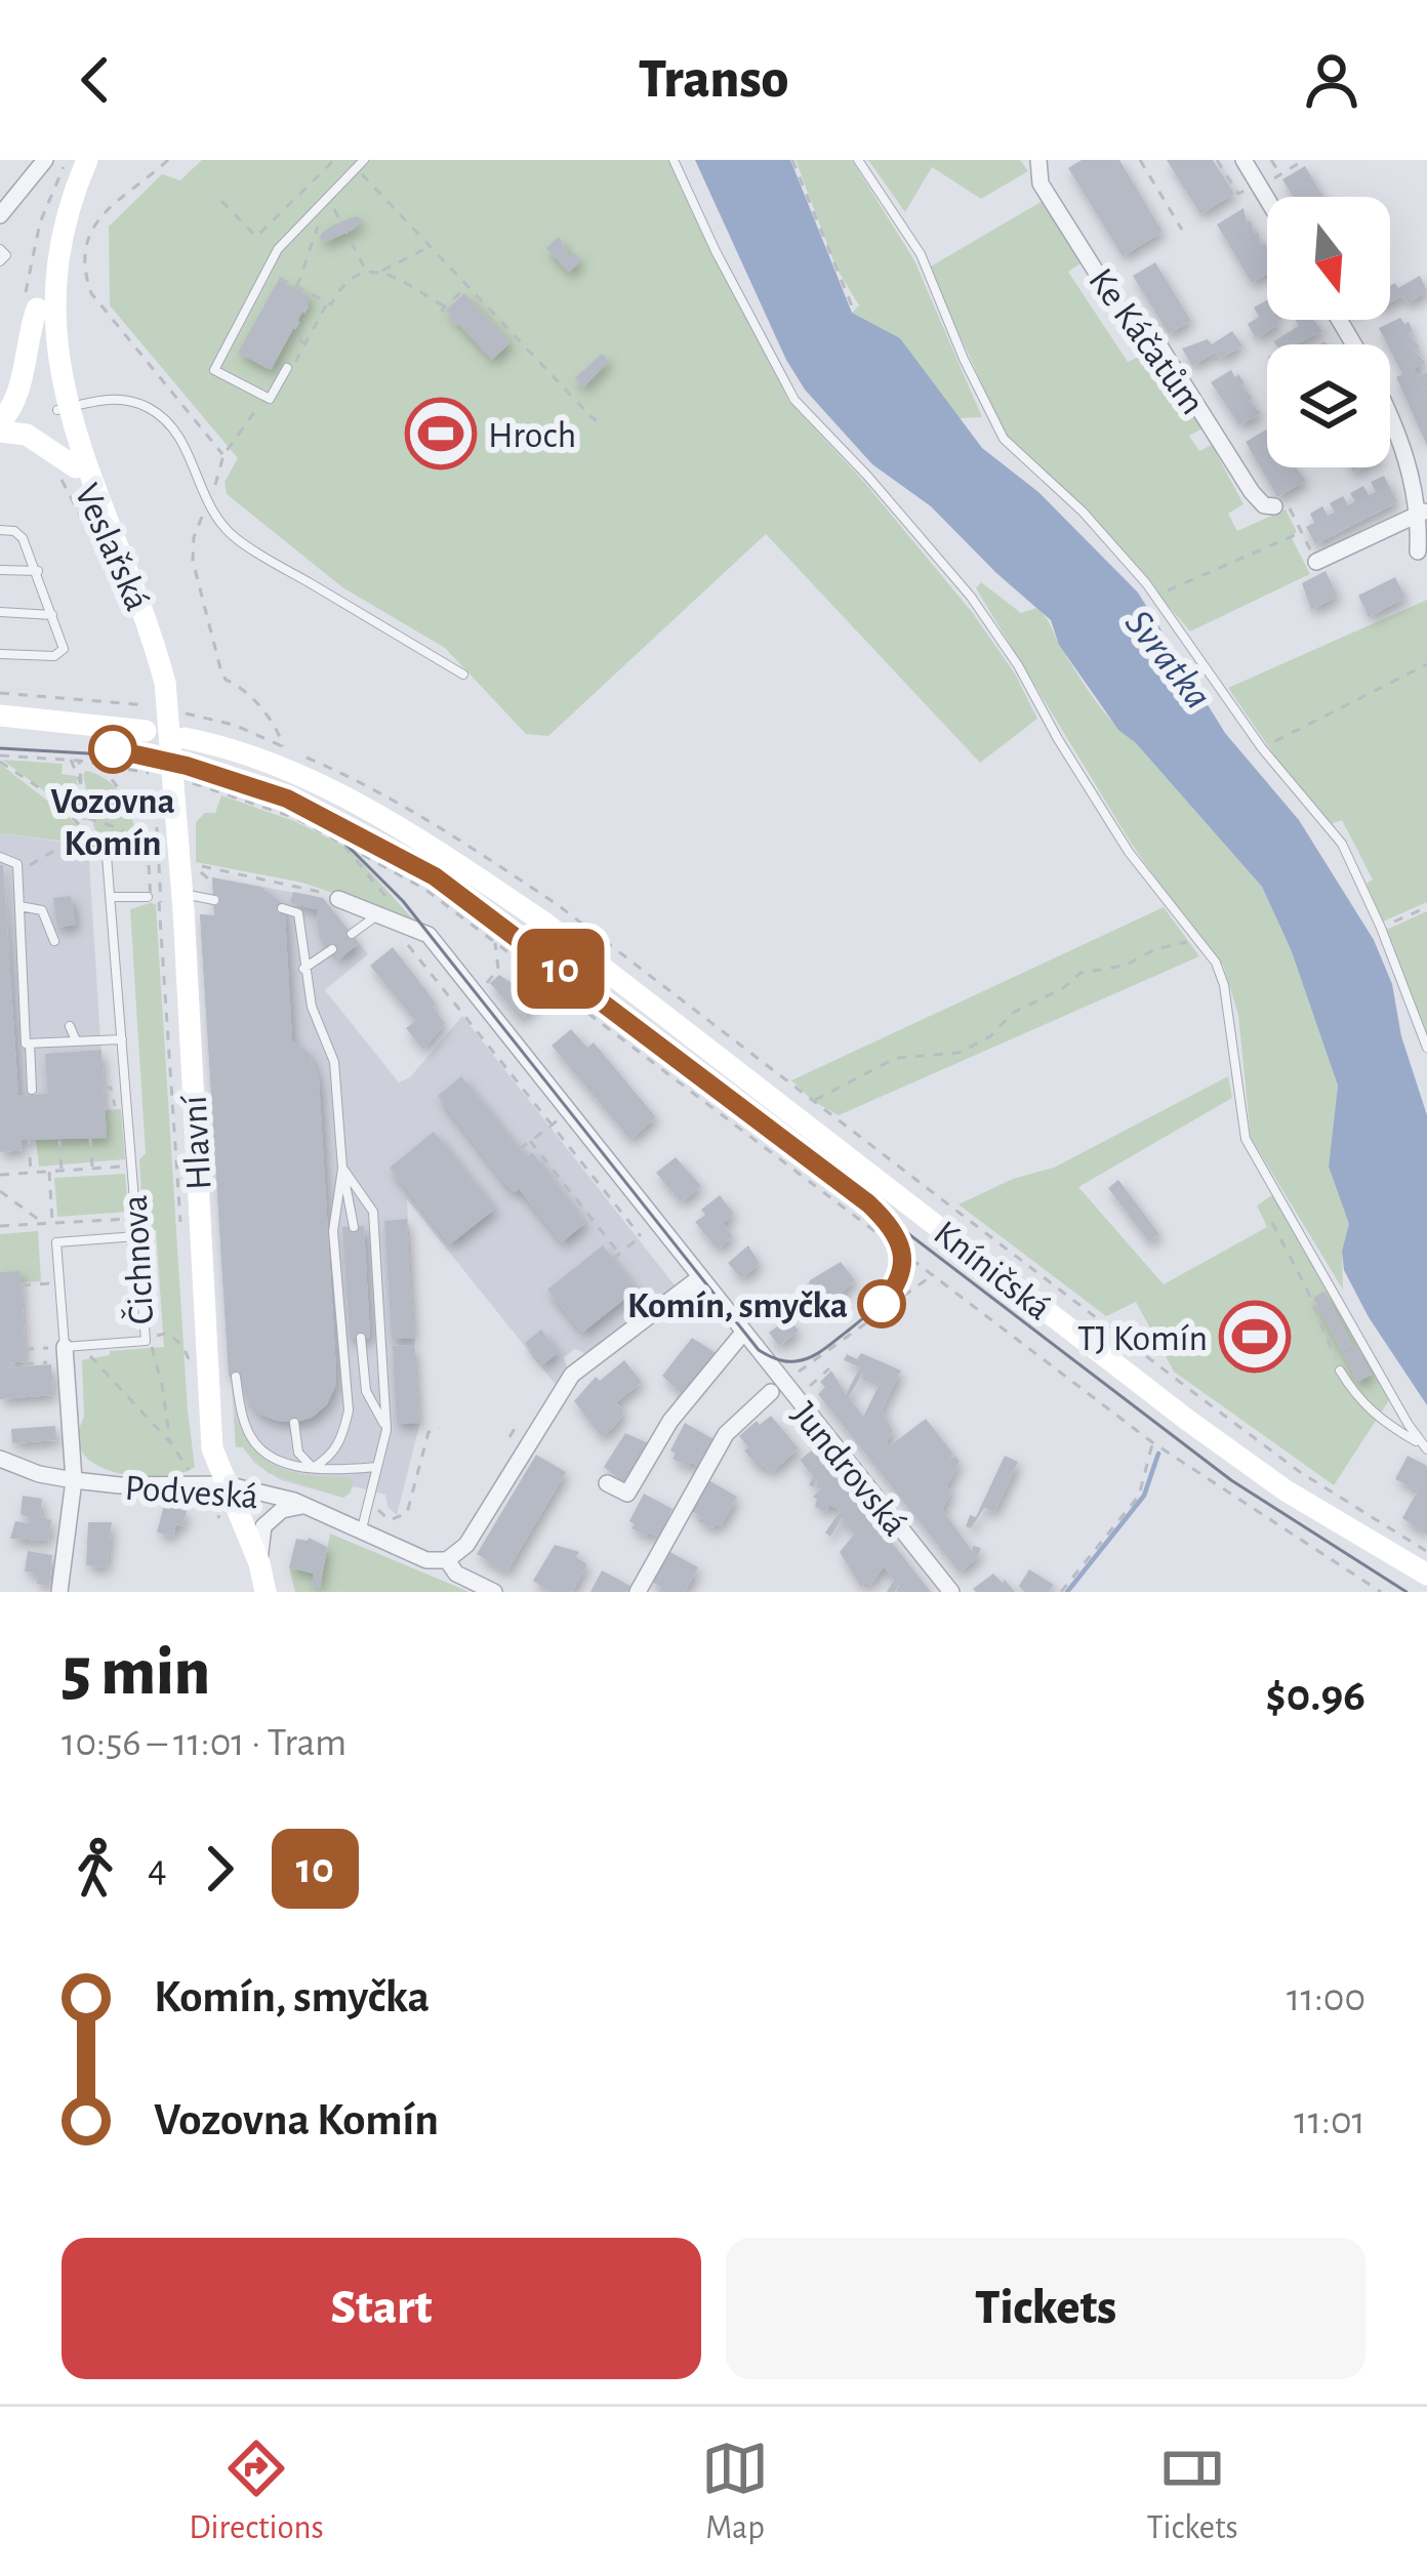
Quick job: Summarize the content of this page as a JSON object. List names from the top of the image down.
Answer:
{
  "streets": {
    "street": [
      "Ke Káčatům",
      "Veslařská",
      "Hlavní",
      "Kníničská",
      "Jundrovská",
      "Podveská"
    ],
    "lane": ["Čichnova"]
  },
  "crossings": [
    ["Veslařská", "Hlavní"],
    ["Hlavní", "Podveská"]
  ],
  "water": ["Svratka"],
  "places": {
    "sports": ["Hroch", "TJ Komín"],
    "other": ["Vozovna Komín", "Komín, smyčka"]
  },
  "lines": ["tram line 10"],
  "north": "bottom",
  "page": {
    "header": "Transo",
    "on_map": "10",
    "heading": ["5 min", "10:56 – 11:01 · Tram", "$0.96"],
    "legs": ["4", "10"],
    "list": [
      {
        "name": "Komín, smyčka",
        "value": "11:00"
      },
      {
        "name": "Vozovna Komín",
        "value": "11:01"
      }
    ],
    "buttons": ["Start", "Tickets"],
    "tabs": ["Directions", "Map", "Tickets"]
  }
}
